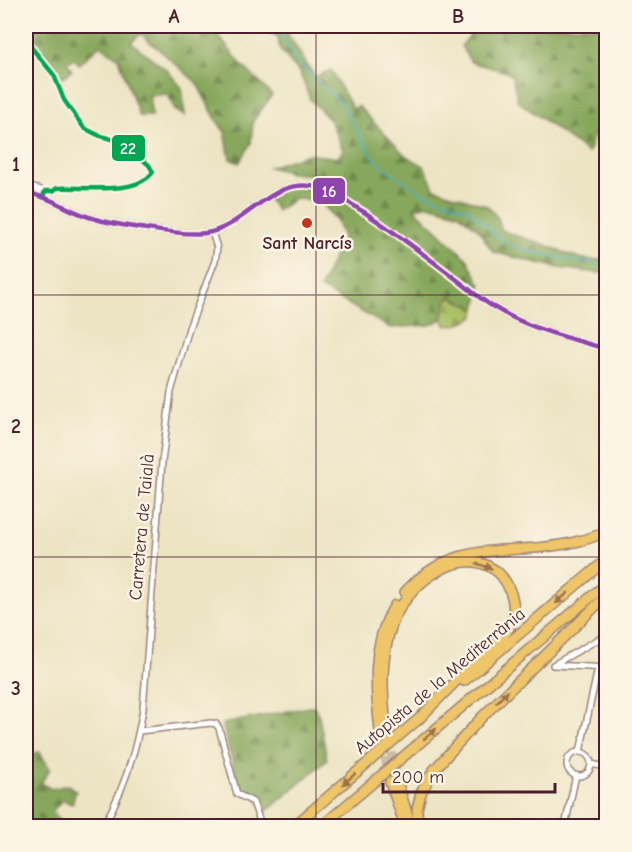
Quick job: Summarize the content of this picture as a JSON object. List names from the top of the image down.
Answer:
{
  "streets": {
    "highway": ["Autopista de la Mediterrània"],
    "street": ["Carretera de Taialà"]
  },
  "places": ["Sant Narcís"],
  "lines": ["transit line 22", "transit line 16"],
  "scale_bar": "200 m",
  "grid": {
    "columns": ["A", "B"],
    "rows": ["1", "2", "3"]
  }
}
